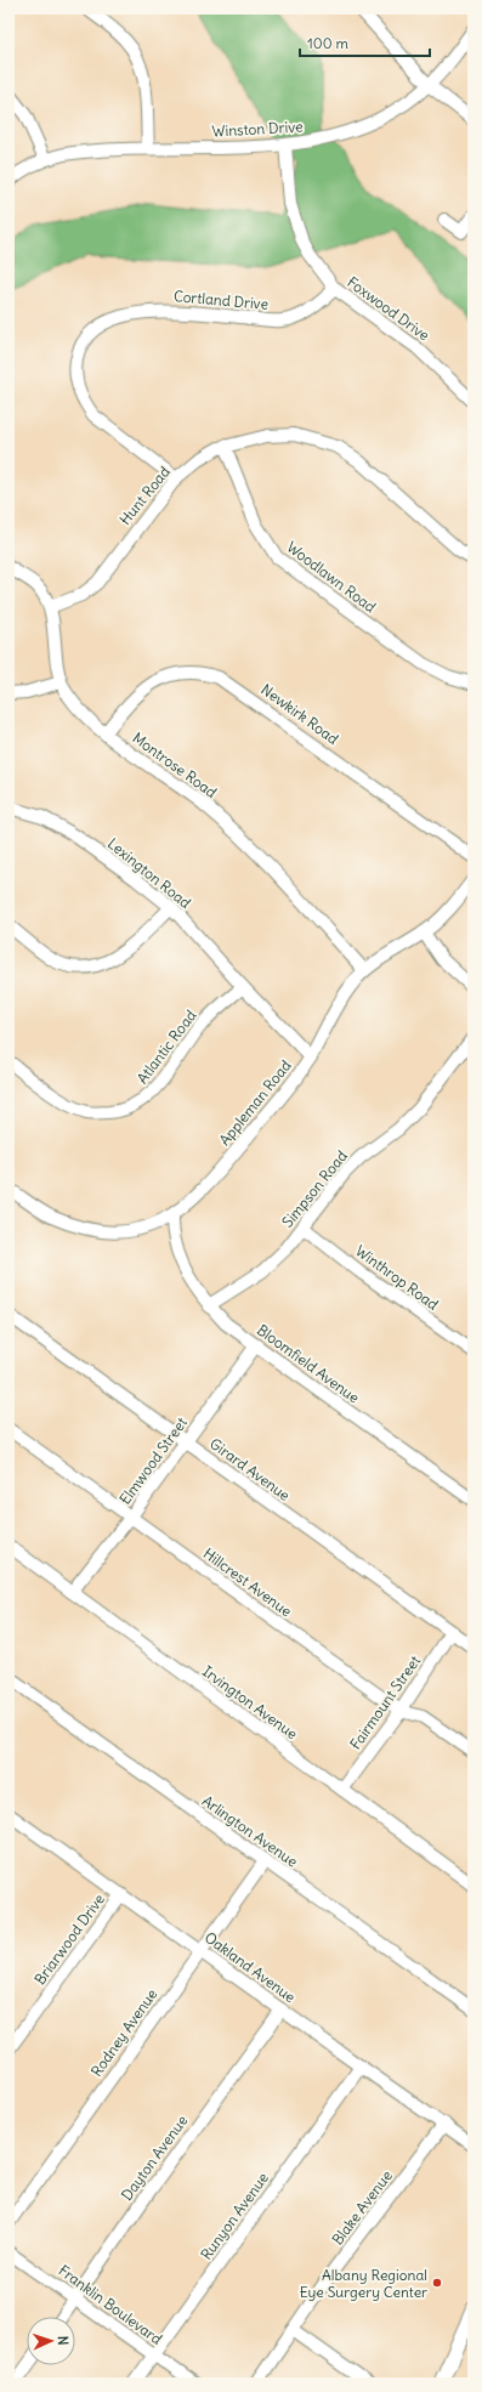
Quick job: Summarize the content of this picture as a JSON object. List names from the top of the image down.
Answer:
{
  "streets": {
    "street": [
      "Winston Drive",
      "Cortland Drive",
      "Foxwood Drive",
      "Hunt Road",
      "Woodlawn Road",
      "Newkirk Road",
      "Montrose Road",
      "Lexington Road",
      "Atlantic Road",
      "Appleman Road",
      "Simpson Road",
      "Winthrop Road",
      "Bloomfield Avenue",
      "Elmwood Street",
      "Girard Avenue",
      "Hillcrest Avenue",
      "Irvington Avenue",
      "Fairmount Street",
      "Arlington Avenue",
      "Briarwood Drive",
      "Oakland Avenue",
      "Rodney Avenue",
      "Dayton Avenue",
      "Blake Avenue",
      "Runyon Avenue",
      "Franklin Boulevard"
    ]
  },
  "crossings": [
    ["Winston Drive", "Foxwood Drive"],
    ["Cortland Drive", "Foxwood Drive"],
    ["Cortland Drive", "Hunt Road"],
    ["Hunt Road", "Woodlawn Road"],
    ["Hunt Road", "Montrose Road"],
    ["Newkirk Road", "Montrose Road"],
    ["Montrose Road", "Appleman Road"],
    ["Lexington Road", "Atlantic Road"],
    ["Lexington Road", "Appleman Road"],
    ["Appleman Road", "Bloomfield Avenue"],
    ["Simpson Road", "Winthrop Road"],
    ["Simpson Road", "Bloomfield Avenue"],
    ["Bloomfield Avenue", "Elmwood Street"],
    ["Elmwood Street", "Girard Avenue"],
    ["Elmwood Street", "Hillcrest Avenue"],
    ["Elmwood Street", "Irvington Avenue"],
    ["Girard Avenue", "Fairmount Street"],
    ["Hillcrest Avenue", "Fairmount Street"],
    ["Irvington Avenue", "Fairmount Street"],
    ["Arlington Avenue", "Rodney Avenue"],
    ["Briarwood Drive", "Oakland Avenue"],
    ["Oakland Avenue", "Rodney Avenue"],
    ["Oakland Avenue", "Dayton Avenue"],
    ["Oakland Avenue", "Blake Avenue"],
    ["Oakland Avenue", "Runyon Avenue"],
    ["Dayton Avenue", "Franklin Boulevard"],
    ["Runyon Avenue", "Franklin Boulevard"]
  ],
  "places": ["Albany Regional Eye Surgery Center"],
  "scale_bar": "100 m",
  "north": "right"
}
